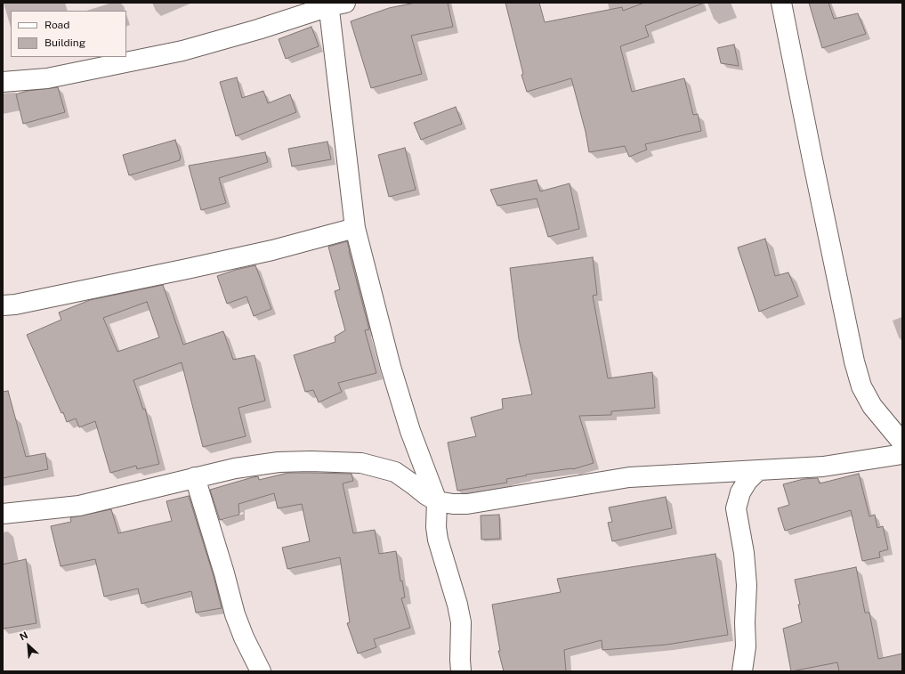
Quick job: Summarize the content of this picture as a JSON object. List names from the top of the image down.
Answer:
{
  "legend": ["Road", "Building"],
  "north": "top left"
}
